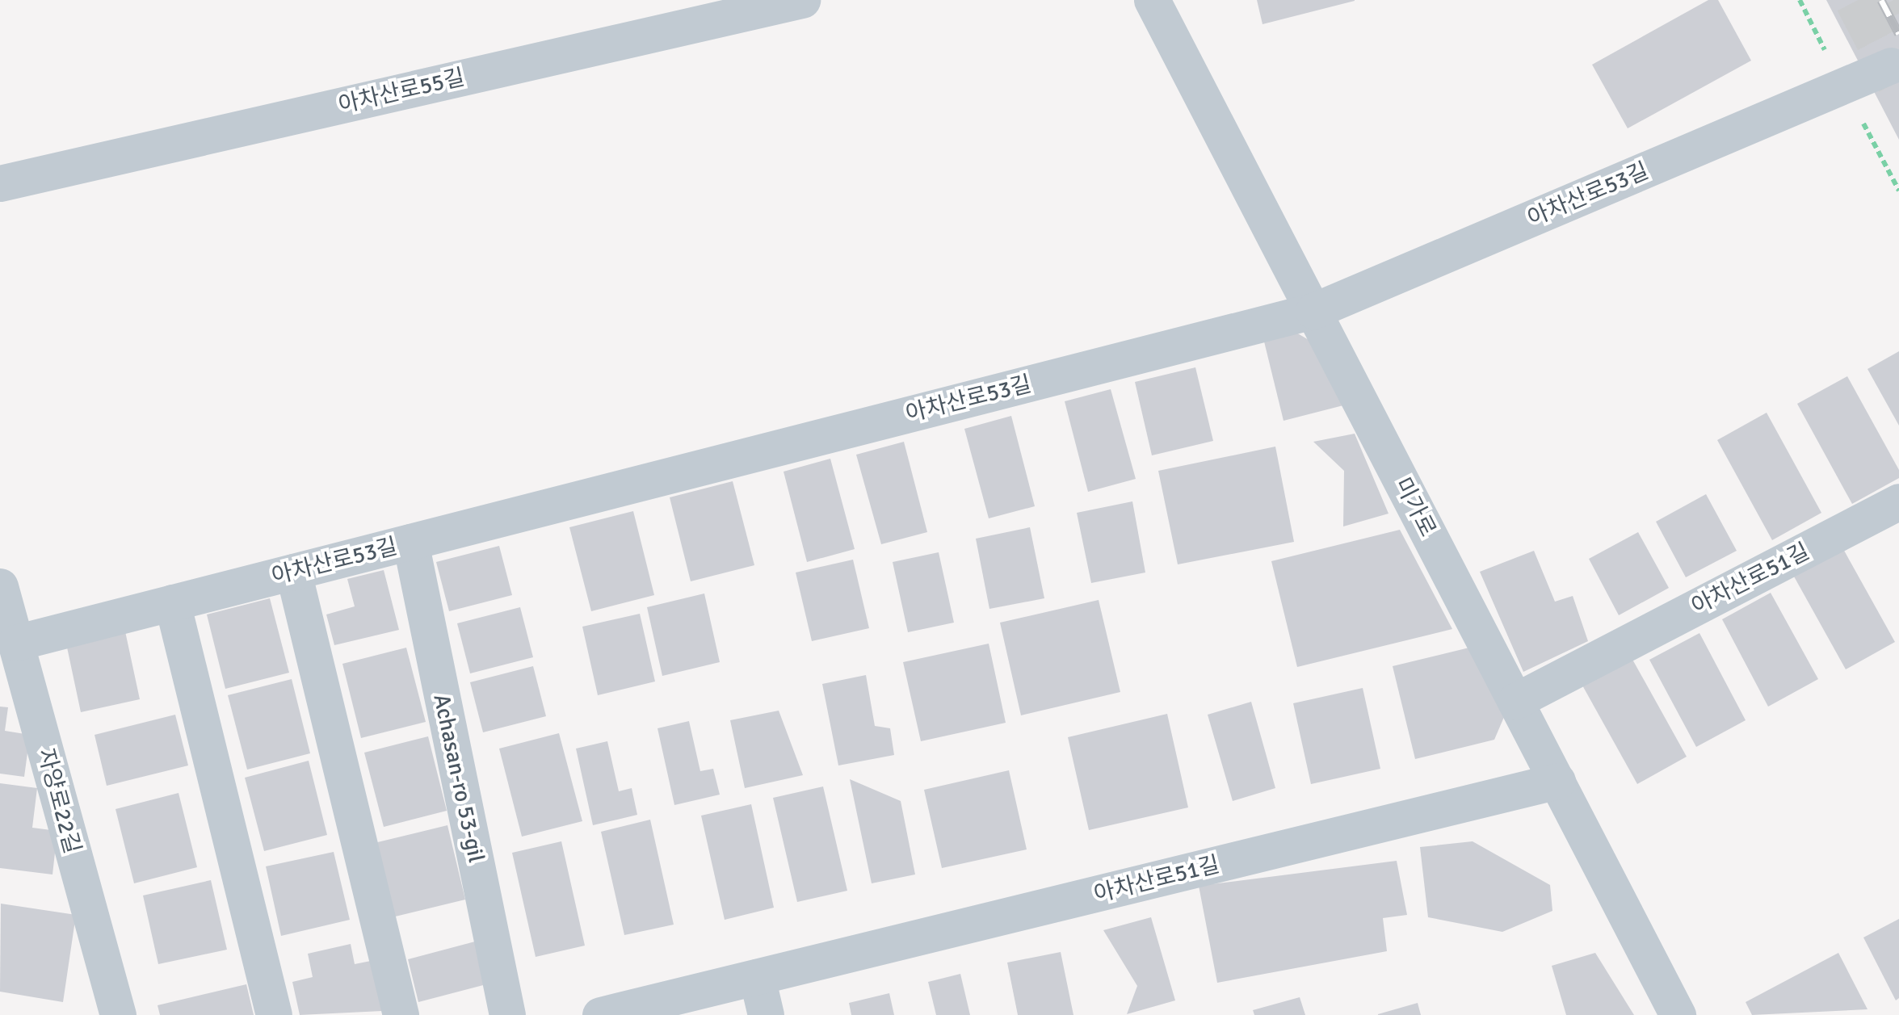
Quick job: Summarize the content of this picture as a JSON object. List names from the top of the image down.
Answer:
{
  "streets": {
    "street": [
      "아차산로55길",
      "아차산로53길",
      "미가로",
      "아차산로51길",
      "Achasan-ro 53-gil",
      "자양로22길"
    ]
  },
  "crossings": [
    ["아차산로53길", "미가로"],
    ["아차산로53길", "Achasan-ro 53-gil"],
    ["아차산로53길", "자양로22길"],
    ["미가로", "아차산로51길"]
  ]
}
